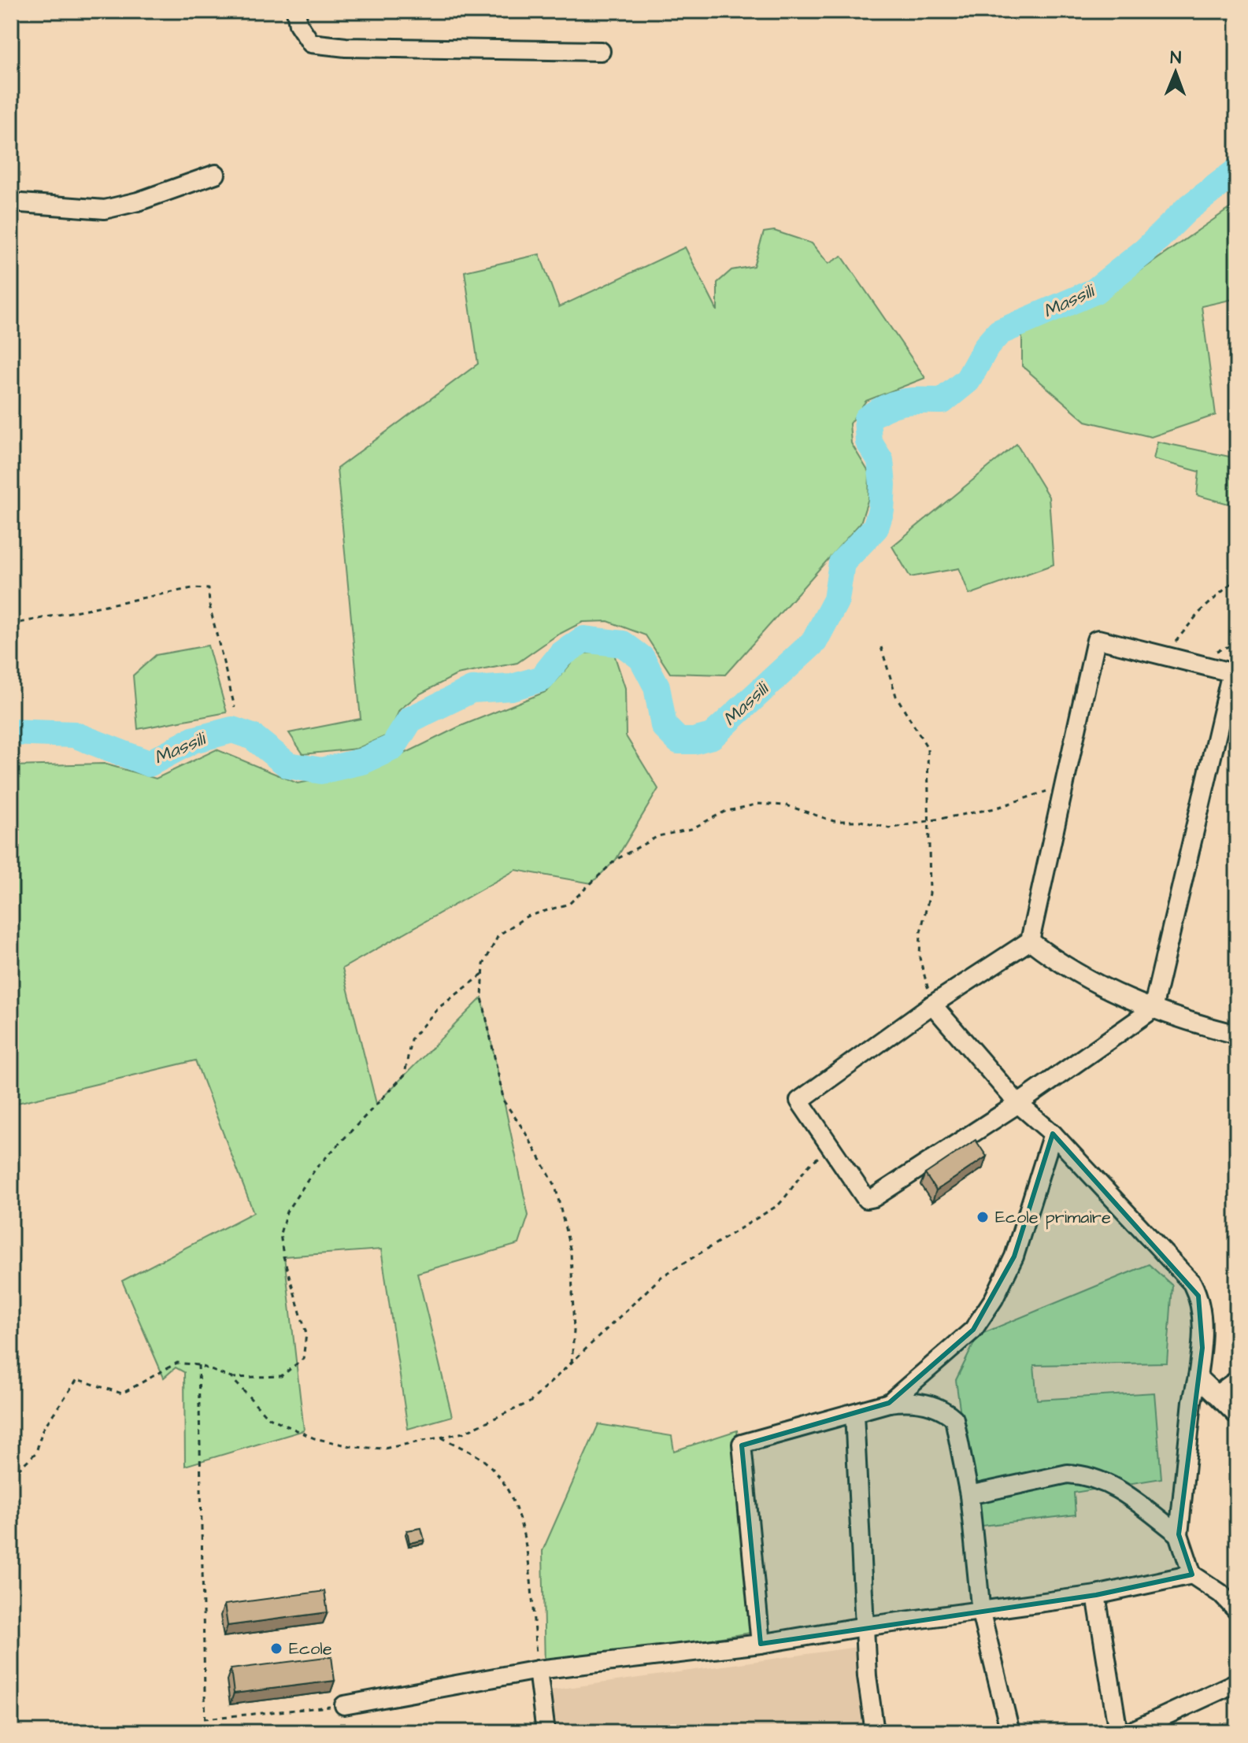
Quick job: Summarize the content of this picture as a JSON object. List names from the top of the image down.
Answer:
{
  "water": ["Massili"],
  "places": ["Ecole primaire", "Ecole"],
  "north": "top"
}
